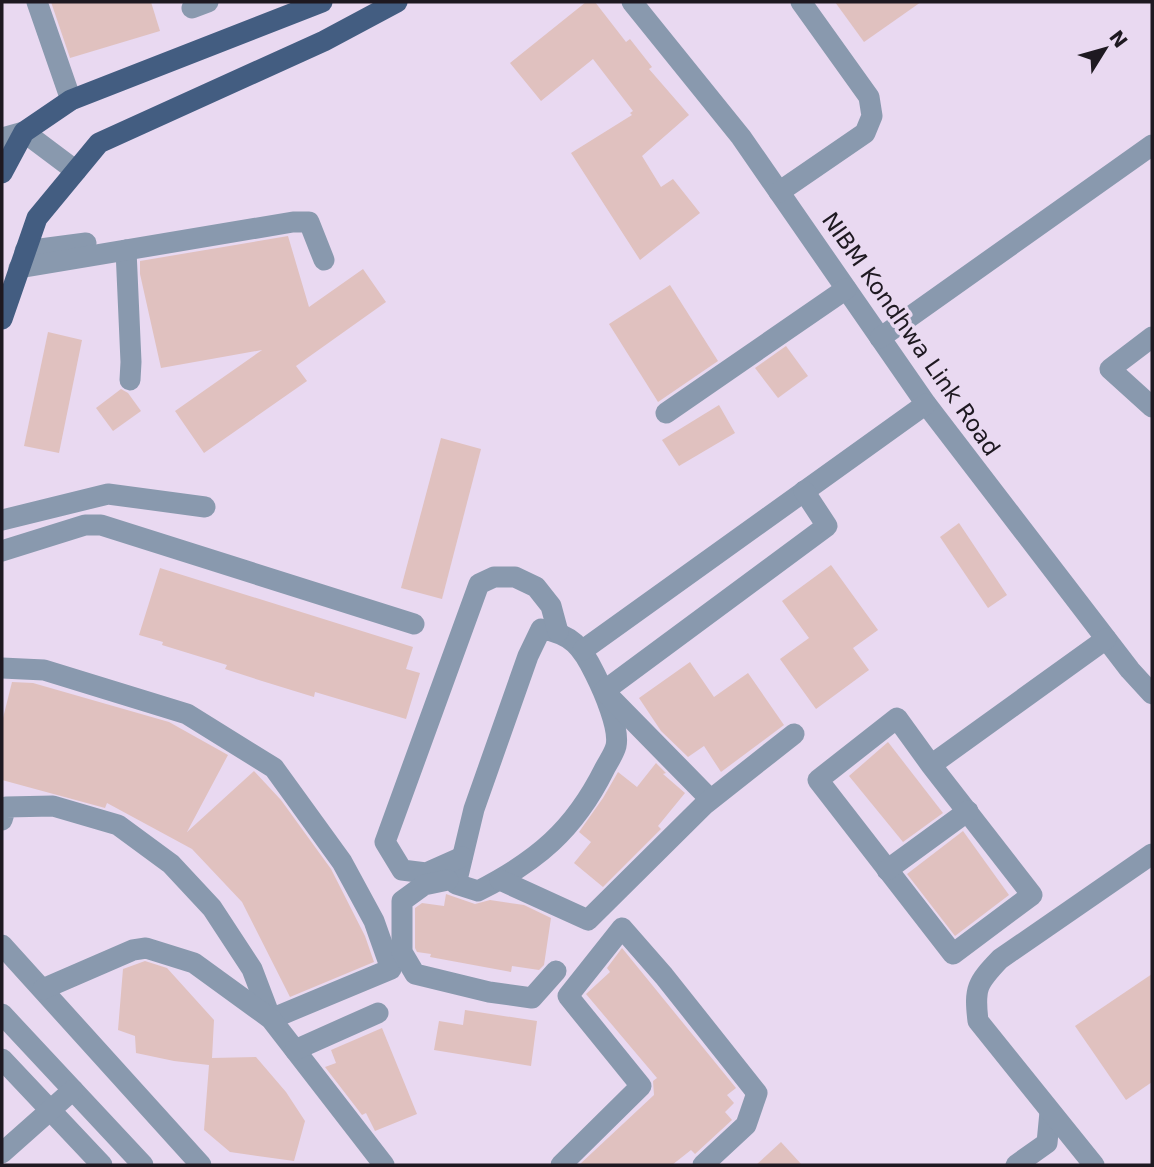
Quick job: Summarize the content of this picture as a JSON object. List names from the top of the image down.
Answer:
{
  "streets": {
    "street": ["NIBM Kondhwa Link Road"]
  },
  "north": "top right"
}
